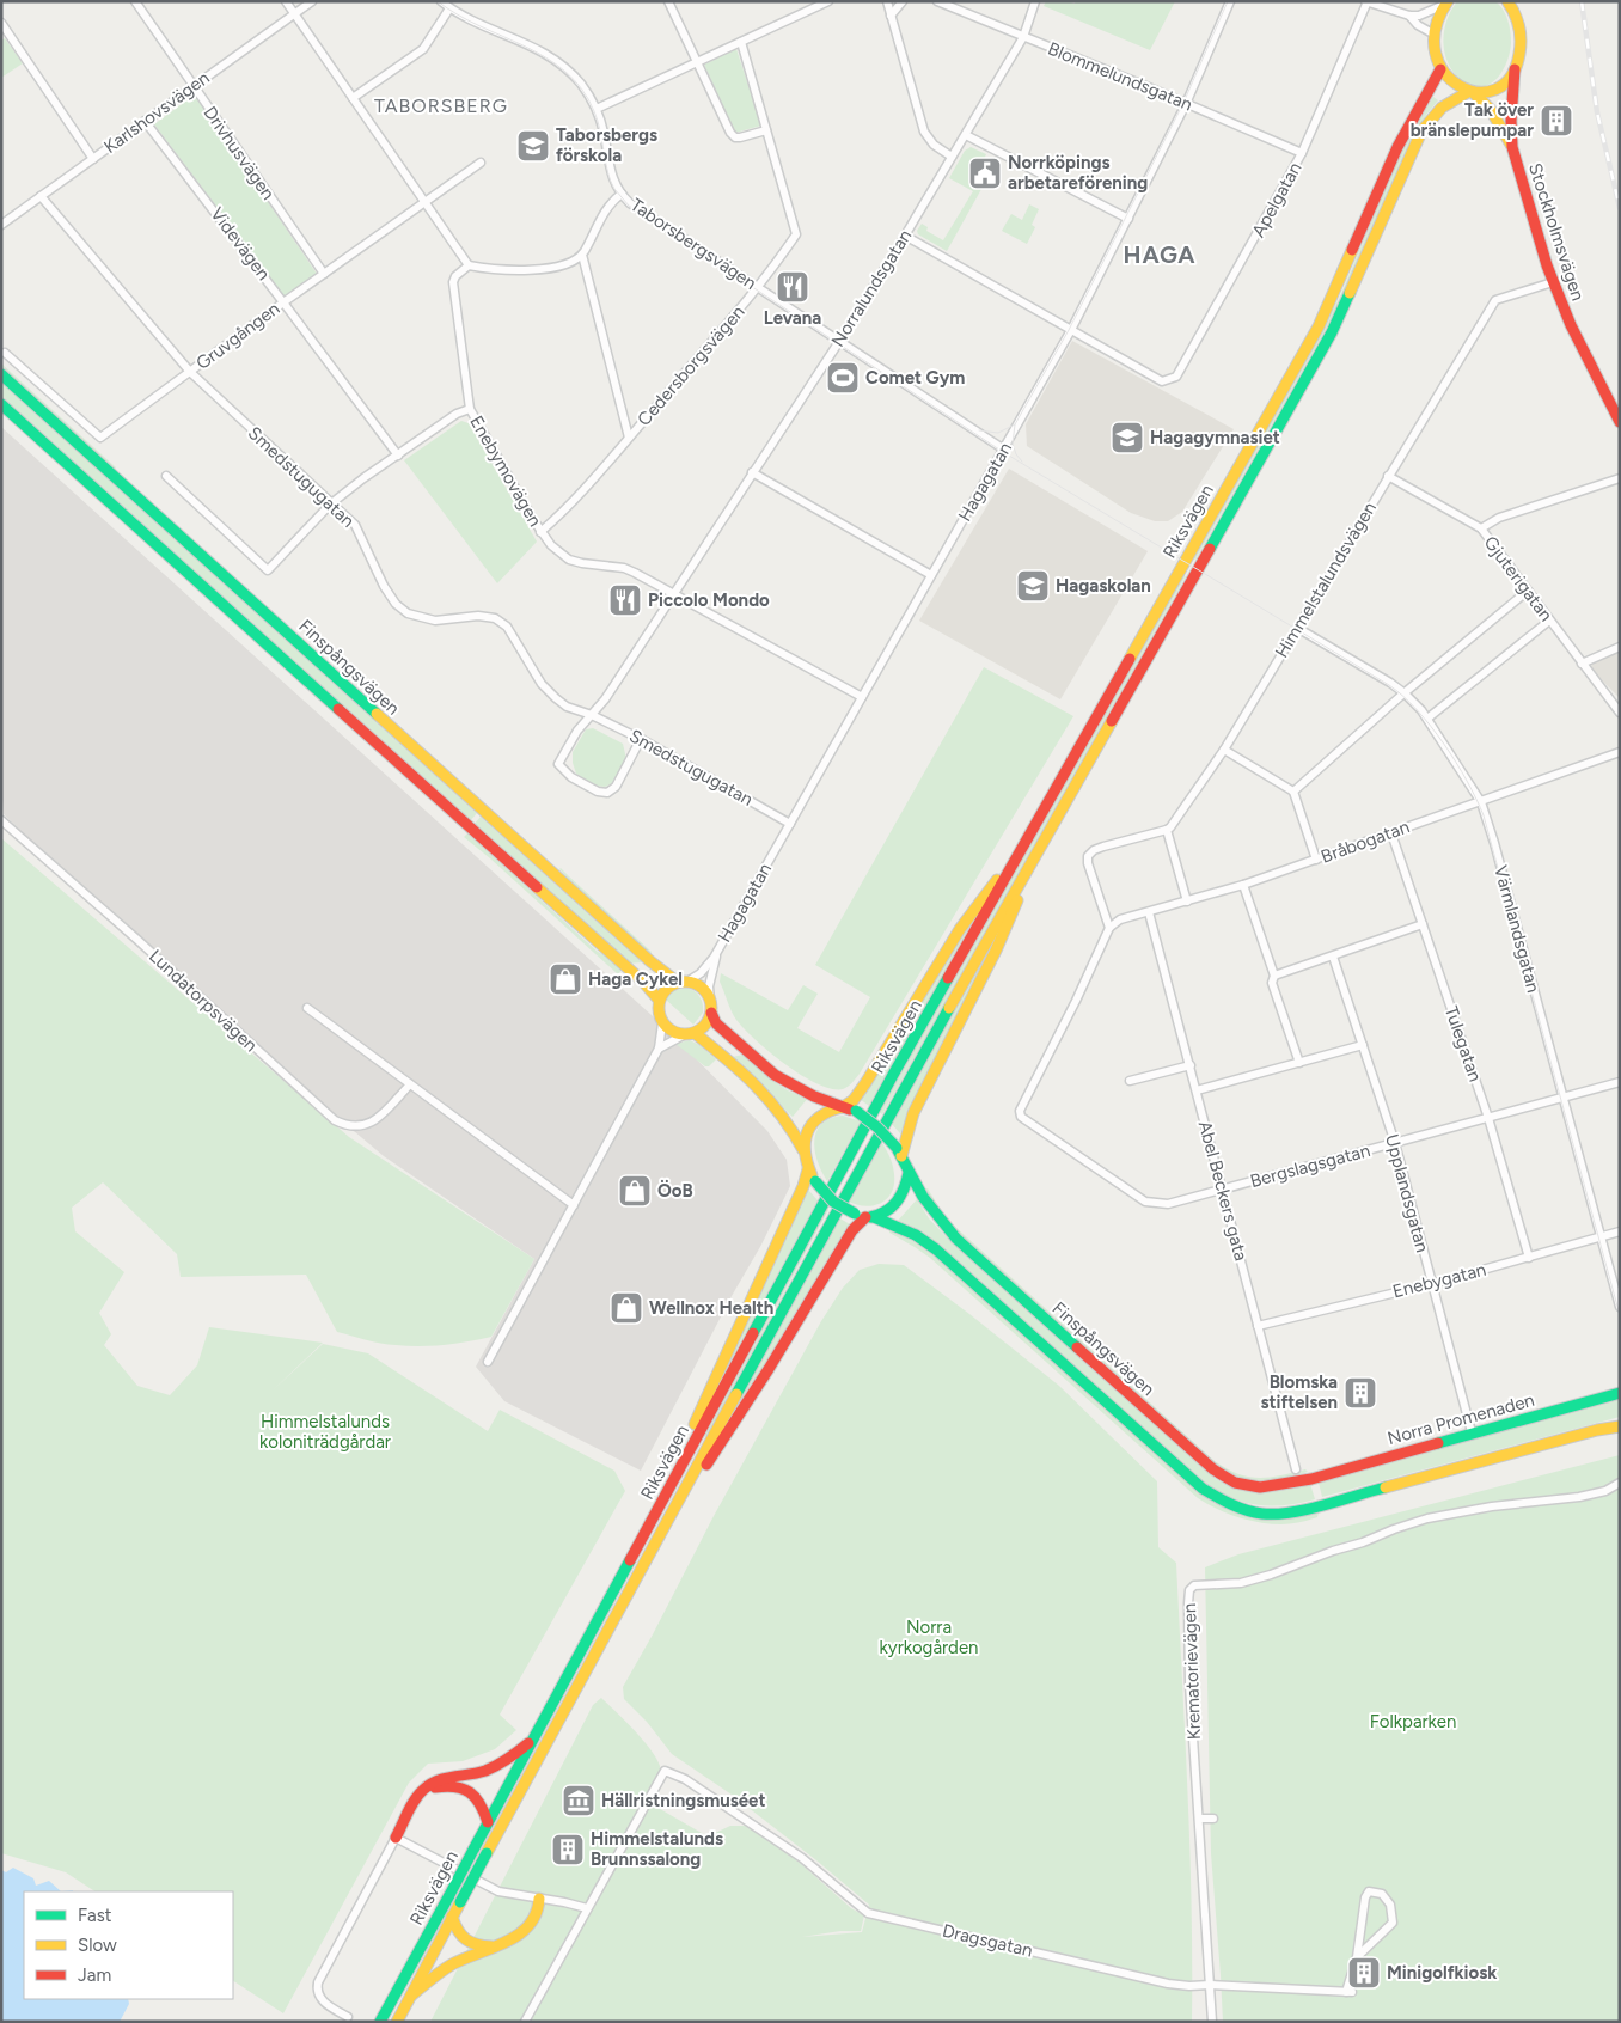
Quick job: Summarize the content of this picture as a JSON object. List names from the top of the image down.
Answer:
{
  "streets": {
    "main road": [
      "Stockholmsvägen",
      "Riksvägen",
      "Finspångsvägen",
      "Norra Promenaden"
    ],
    "street": [
      "Blommelundsgatan",
      "Karlshovsvägen",
      "Drivhusvägen",
      "Apelgatan",
      "Videvägen",
      "Taborsbergsvägen",
      "Norralundsgatan",
      "Gruvgången",
      "Cedersborgsvägen",
      "Enebymovägen",
      "Smedstugugatan",
      "Hagagatan",
      "Gjuterigatan",
      "Himmelstalundsvägen",
      "Bråbogatan",
      "Värmlandsgatan",
      "Lundatorpsvägen",
      "Tulegatan",
      "Bergslagsgatan",
      "Abel Beckers gata",
      "Upplandsgatan",
      "Enebygatan",
      "Krematorievägen",
      "Dragsgatan"
    ]
  },
  "crossings": [
    ["Blommelundsgatan", "Apelgatan"],
    ["Blommelundsgatan", "Norralundsgatan"],
    ["Blommelundsgatan", "Hagagatan"],
    ["Karlshovsvägen", "Drivhusvägen"],
    ["Karlshovsvägen", "Videvägen"],
    ["Karlshovsvägen", "Smedstugugatan"],
    ["Drivhusvägen", "Gruvgången"],
    ["Apelgatan", "Hagagatan"],
    ["Stockholmsvägen", "Riksvägen"],
    ["Stockholmsvägen", "Himmelstalundsvägen"],
    ["Videvägen", "Gruvgången"],
    ["Taborsbergsvägen", "Norralundsgatan"],
    ["Taborsbergsvägen", "Cedersborgsvägen"],
    ["Taborsbergsvägen", "Hagagatan"],
    ["Norralundsgatan", "Enebymovägen"],
    ["Norralundsgatan", "Smedstugugatan"],
    ["Gruvgången", "Smedstugugatan"],
    ["Cedersborgsvägen", "Enebymovägen"],
    ["Enebymovägen", "Hagagatan"],
    ["Smedstugugatan", "Hagagatan"],
    ["Hagagatan", "Finspångsvägen"],
    ["Gjuterigatan", "Himmelstalundsvägen"],
    ["Himmelstalundsvägen", "Värmlandsgatan"],
    ["Finspångsvägen", "Norra Promenaden"],
    ["Bråbogatan", "Värmlandsgatan"],
    ["Bråbogatan", "Tulegatan"],
    ["Bråbogatan", "Bergslagsgatan"],
    ["Bråbogatan", "Abel Beckers gata"],
    ["Värmlandsgatan", "Bergslagsgatan"],
    ["Värmlandsgatan", "Enebygatan"],
    ["Tulegatan", "Bergslagsgatan"],
    ["Tulegatan", "Enebygatan"],
    ["Bergslagsgatan", "Abel Beckers gata"],
    ["Bergslagsgatan", "Upplandsgatan"],
    ["Abel Beckers gata", "Enebygatan"],
    ["Upplandsgatan", "Enebygatan"],
    ["Upplandsgatan", "Norra Promenaden"],
    ["Krematorievägen", "Dragsgatan"]
  ],
  "districts": ["TABORSBERG", "HAGA"],
  "parks": ["Himmelstalunds koloniträdgårdar", "Norra kyrkogården", "Folkparken"],
  "places": {
    "building": [
      "Tak över bränslepumpar",
      "Blomska stiftelsen",
      "Himmelstalunds Brunnssalong",
      "Minigolfkiosk"
    ],
    "school or university": ["Taborsbergs förskola", "Hagagymnasiet", "Hagaskolan"],
    "public building": ["Norrköpings arbetareförening"],
    "restaurant": ["Levana", "Piccolo Mondo"],
    "sports": ["Comet Gym"],
    "shop": ["Haga Cykel", "ÖoB", "Wellnox Health"],
    "museum": ["Hällristningsmuséet"]
  },
  "legend": ["Fast", "Slow", "Jam"]
}
